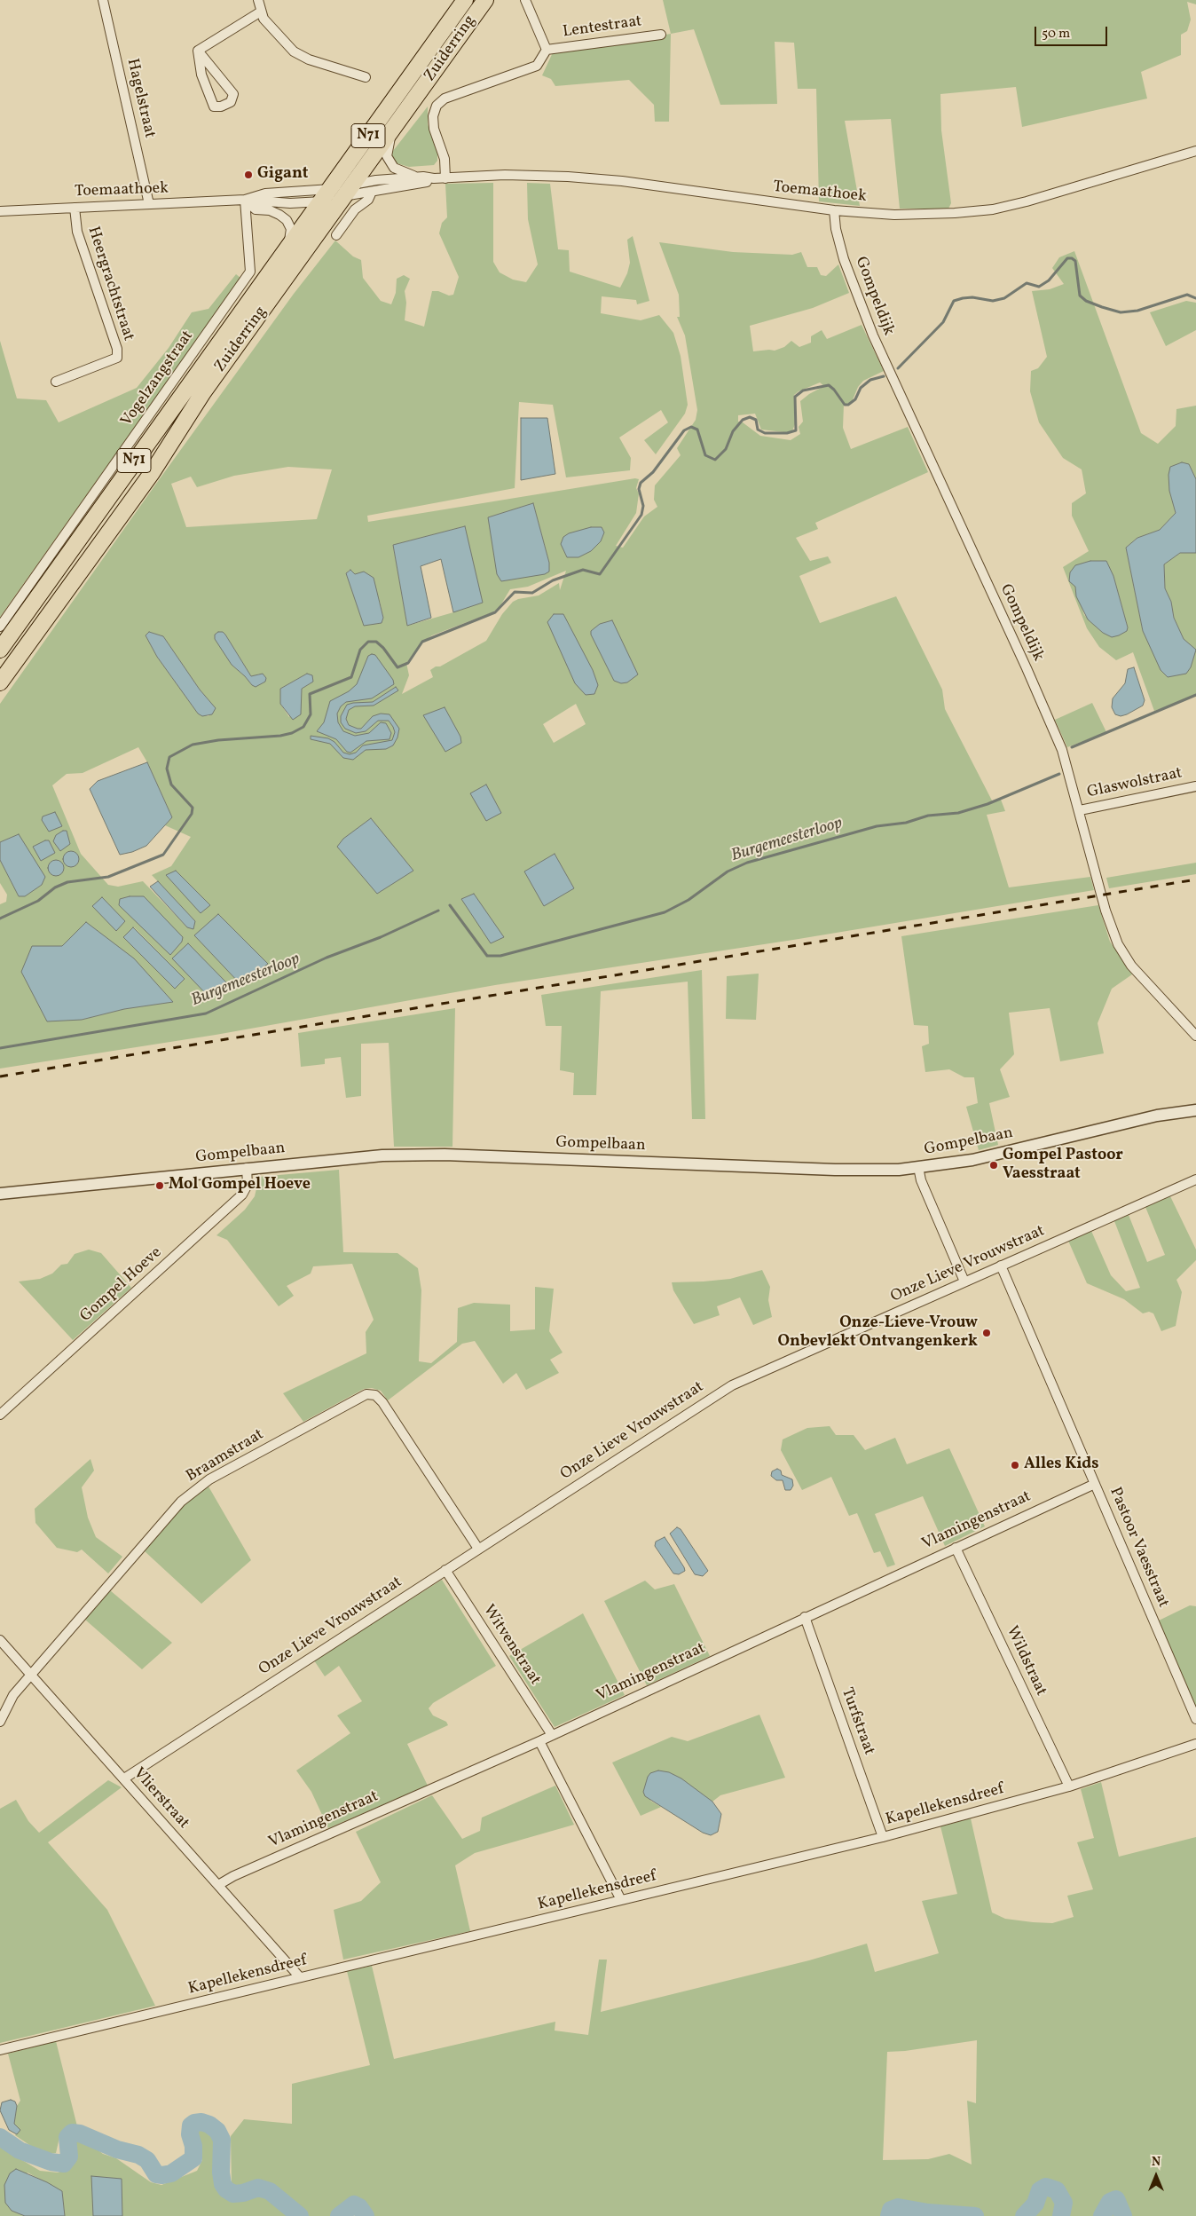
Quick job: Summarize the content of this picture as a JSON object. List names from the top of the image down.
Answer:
{
  "streets": {
    "highway": ["Zuiderring", "N71"],
    "street": [
      "Lentestraat",
      "Hagelstraat",
      "Toemaathoek",
      "Heergrachtstraat",
      "Gompeldijk",
      "Vogelzangstraat",
      "Glaswolstraat",
      "Gompelbaan",
      "Onze Lieve Vrouwstraat",
      "Gompel Hoeve",
      "Braamstraat",
      "Vlamingenstraat",
      "Pastoor Vaesstraat",
      "Witvenstraat",
      "Wildstraat",
      "Turfstraat",
      "Vlierstraat",
      "Kapellekensdreef"
    ]
  },
  "crossings": [
    ["Lentestraat", "Toemaathoek"],
    ["Zuiderring", "Toemaathoek"],
    ["Hagelstraat", "Toemaathoek"],
    ["Toemaathoek", "Heergrachtstraat"],
    ["Toemaathoek", "Gompeldijk"],
    ["Toemaathoek", "Vogelzangstraat"],
    ["Gompeldijk", "Glaswolstraat"],
    ["Gompelbaan", "Gompel Hoeve"],
    ["Onze Lieve Vrouwstraat", "Braamstraat"],
    ["Onze Lieve Vrouwstraat", "Pastoor Vaesstraat"],
    ["Onze Lieve Vrouwstraat", "Witvenstraat"],
    ["Onze Lieve Vrouwstraat", "Vlierstraat"],
    ["Braamstraat", "Vlierstraat"],
    ["Vlamingenstraat", "Pastoor Vaesstraat"],
    ["Vlamingenstraat", "Witvenstraat"],
    ["Vlamingenstraat", "Wildstraat"],
    ["Vlamingenstraat", "Turfstraat"],
    ["Vlamingenstraat", "Vlierstraat"],
    ["Wildstraat", "Kapellekensdreef"],
    ["Turfstraat", "Kapellekensdreef"],
    ["Vlierstraat", "Kapellekensdreef"]
  ],
  "water": ["Burgemeesterloop"],
  "places": [
    "Gigant",
    "Gompel Pastoor Vaesstraat",
    "Mol Gompel Hoeve",
    "Onze-Lieve-Vrouw Onbevlekt Ontvangenkerk",
    "Alles Kids"
  ],
  "scale_bar": "50 m",
  "north": "top"
}
